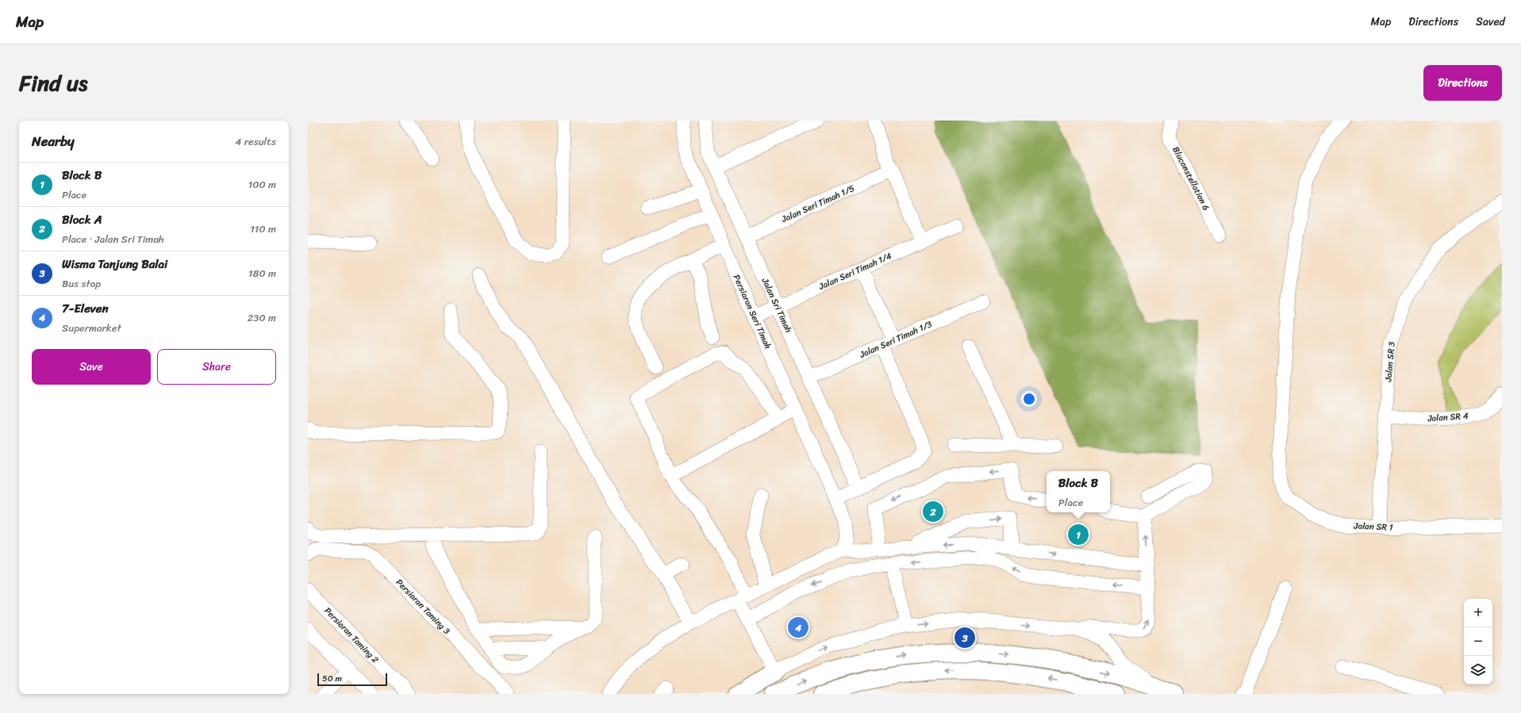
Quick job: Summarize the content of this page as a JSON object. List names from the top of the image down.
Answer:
{
  "streets": {
    "street": [
      "Bluconstellation 6",
      "Jalan Seri Timah 1/5",
      "Jalan Seri Timah 1/4",
      "Jalan Sri Timah",
      "Persiaran Seri Timah",
      "Jalan Seri Timah 1/3",
      "Jalan SR 3",
      "Jalan SR 4",
      "Jalan SR 1",
      "Persiaran Taming 3",
      "Persiaran Taming 2"
    ]
  },
  "crossings": [
    ["Jalan Seri Timah 1/5", "Jalan Sri Timah"],
    ["Jalan Seri Timah 1/4", "Jalan Sri Timah"],
    ["Jalan Seri Timah 1/4", "Persiaran Seri Timah"],
    ["Jalan Sri Timah", "Jalan Seri Timah 1/3"],
    ["Jalan SR 3", "Jalan SR 4"],
    ["Jalan SR 3", "Jalan SR 1"]
  ],
  "scale_bar": "50 m",
  "page": {
    "header": "Map",
    "nav": ["Map", "Directions", "Saved"],
    "title": "Find us",
    "buttons": [
      "Directions",
      ["Save", "Share"]
    ],
    "heading": ["Nearby", "4 results"],
    "list": [
      {
        "mark": "1",
        "name": "Block B",
        "note": "Place",
        "value": "100 m"
      },
      {
        "mark": "2",
        "name": "Block A",
        "note": "Place · Jalan Sri Timah",
        "value": "110 m"
      },
      {
        "mark": "3",
        "name": "Wisma Tanjung Balai",
        "note": "Bus stop",
        "value": "180 m"
      },
      {
        "mark": "4",
        "name": "7-Eleven",
        "note": "Supermarket",
        "value": "230 m"
      }
    ],
    "popup": ["Block B", "Place"],
    "pins": [
      "2",
      "1",
      "4",
      "3"
    ],
    "map_buttons": ["+", "−"],
    "scale": "50 m"
  }
}
